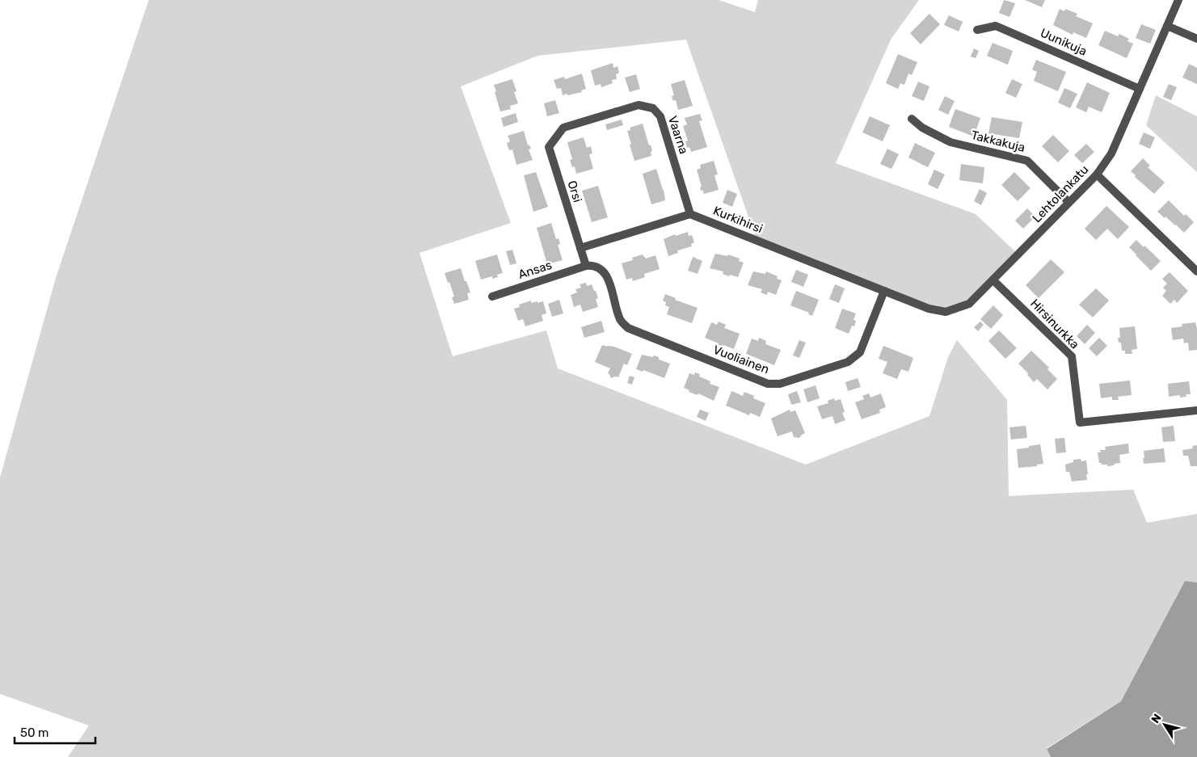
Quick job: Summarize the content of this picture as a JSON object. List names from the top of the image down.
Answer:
{
  "streets": {
    "street": [
      "Uunikuja",
      "Vaarna",
      "Takkakuja",
      "Orsi",
      "Lehtolankatu",
      "Kurkihirsi",
      "Ansas",
      "Hirsinurkka",
      "Vuoliainen"
    ]
  },
  "crossings": [
    ["Uunikuja", "Lehtolankatu"],
    ["Vaarna", "Orsi"],
    ["Vaarna", "Kurkihirsi"],
    ["Takkakuja", "Lehtolankatu"],
    ["Orsi", "Ansas"],
    ["Orsi", "Vuoliainen"],
    ["Lehtolankatu", "Kurkihirsi"],
    ["Lehtolankatu", "Hirsinurkka"],
    ["Lehtolankatu", "Vuoliainen"],
    ["Kurkihirsi", "Vuoliainen"],
    ["Ansas", "Vuoliainen"]
  ],
  "scale_bar": "50 m",
  "north": "top left"
}
